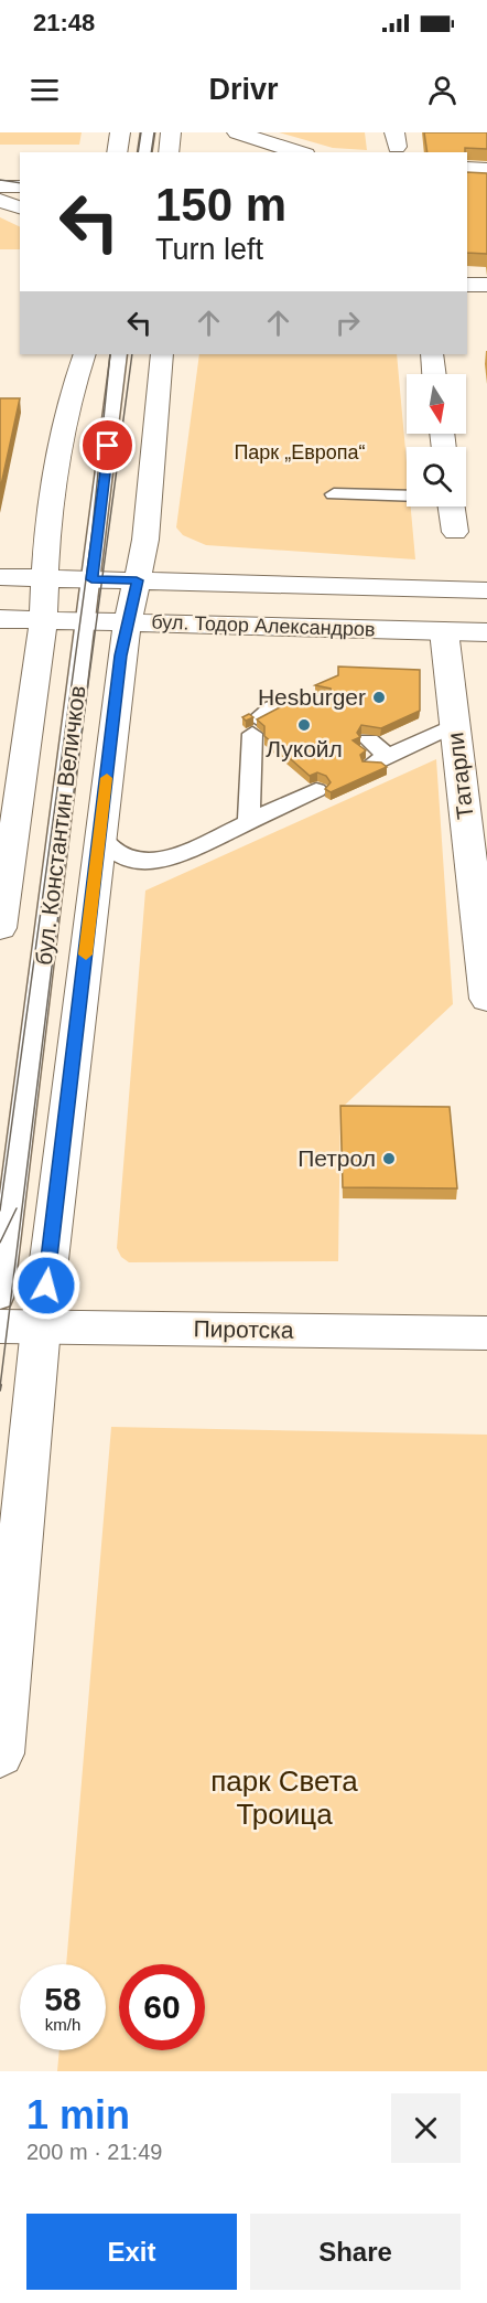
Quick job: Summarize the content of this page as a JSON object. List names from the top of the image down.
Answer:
{
  "streets": {
    "main road": [
      "бул. Тодор Александров",
      "Татарли",
      "бул. Константин Величков",
      "Пиротска"
    ]
  },
  "crossings": [
    ["бул. Тодор Александров", "Татарли"],
    ["бул. Тодор Александров", "бул. Константин Величков"],
    ["бул. Константин Величков", "Пиротска"]
  ],
  "parks": ["Парк „Европа“", "парк Света Троица"],
  "places": ["Hesburger", "Лукойл", "Петрол"],
  "north": "bottom",
  "page": {
    "status": "21:48",
    "header": "Drivr",
    "turn": ["150 m", "Turn left"],
    "speed": "58 km/h",
    "limit": "60",
    "heading": ["1 min", "200 m · 21:49"],
    "buttons": ["Exit", "Share"]
  }
}
